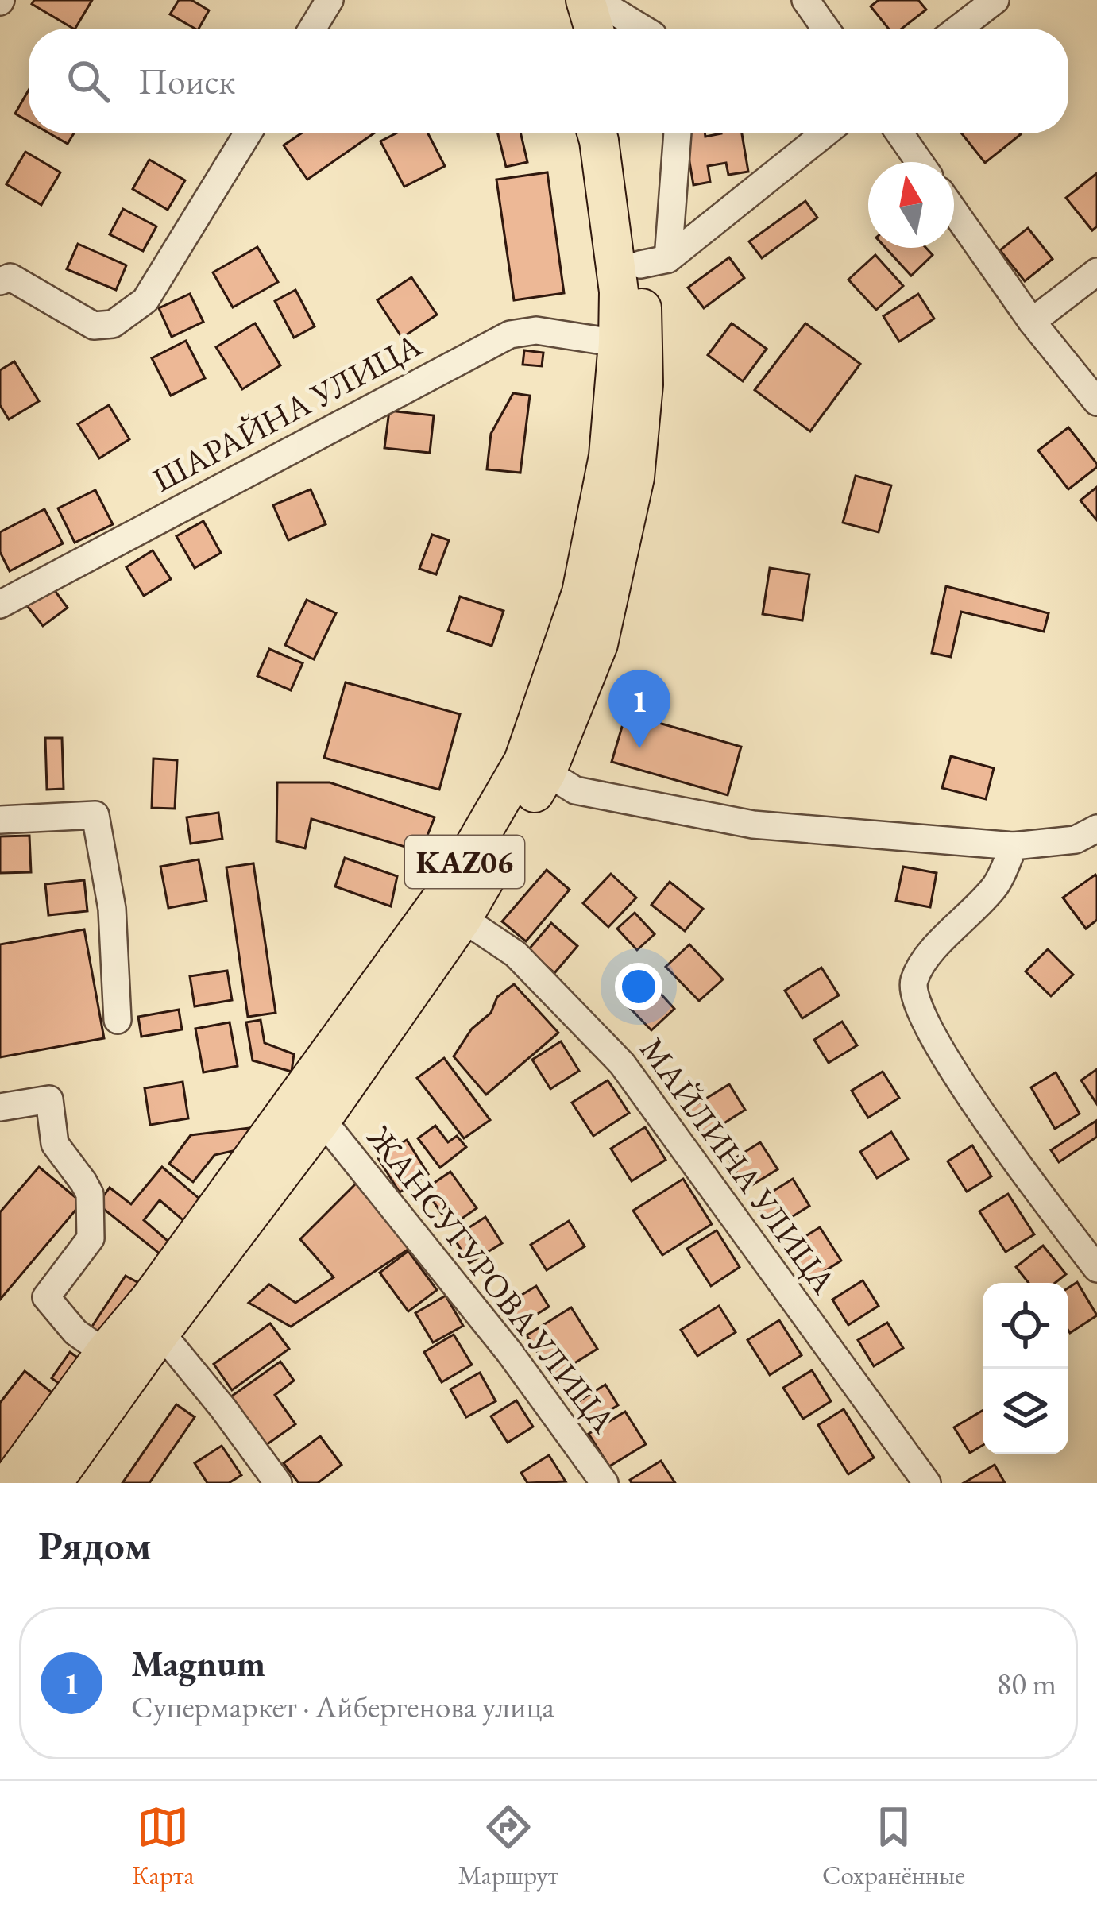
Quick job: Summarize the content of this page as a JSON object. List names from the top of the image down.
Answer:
{
  "streets": {
    "highway": ["KАZ06"],
    "street": ["ШАРАЙНА УЛИЦА", "МАЙЛИНА УЛИЦА", "ЖАНСУГУРОВА УЛИЦА"]
  },
  "crossings": [
    ["ШАРАЙНА УЛИЦА", "KАZ06"],
    ["KАZ06", "МАЙЛИНА УЛИЦА"],
    ["KАZ06", "ЖАНСУГУРОВА УЛИЦА"]
  ],
  "north": "top",
  "page": {
    "search": "Поиск",
    "pins": "1",
    "heading": "Рядом",
    "list": [
      {
        "mark": "1",
        "name": "Magnum",
        "note": "Супермаркет · Айбергенова улица",
        "value": "80 m"
      }
    ],
    "nav": ["Карта", "Маршрут", "Сохранённые"]
  }
}
